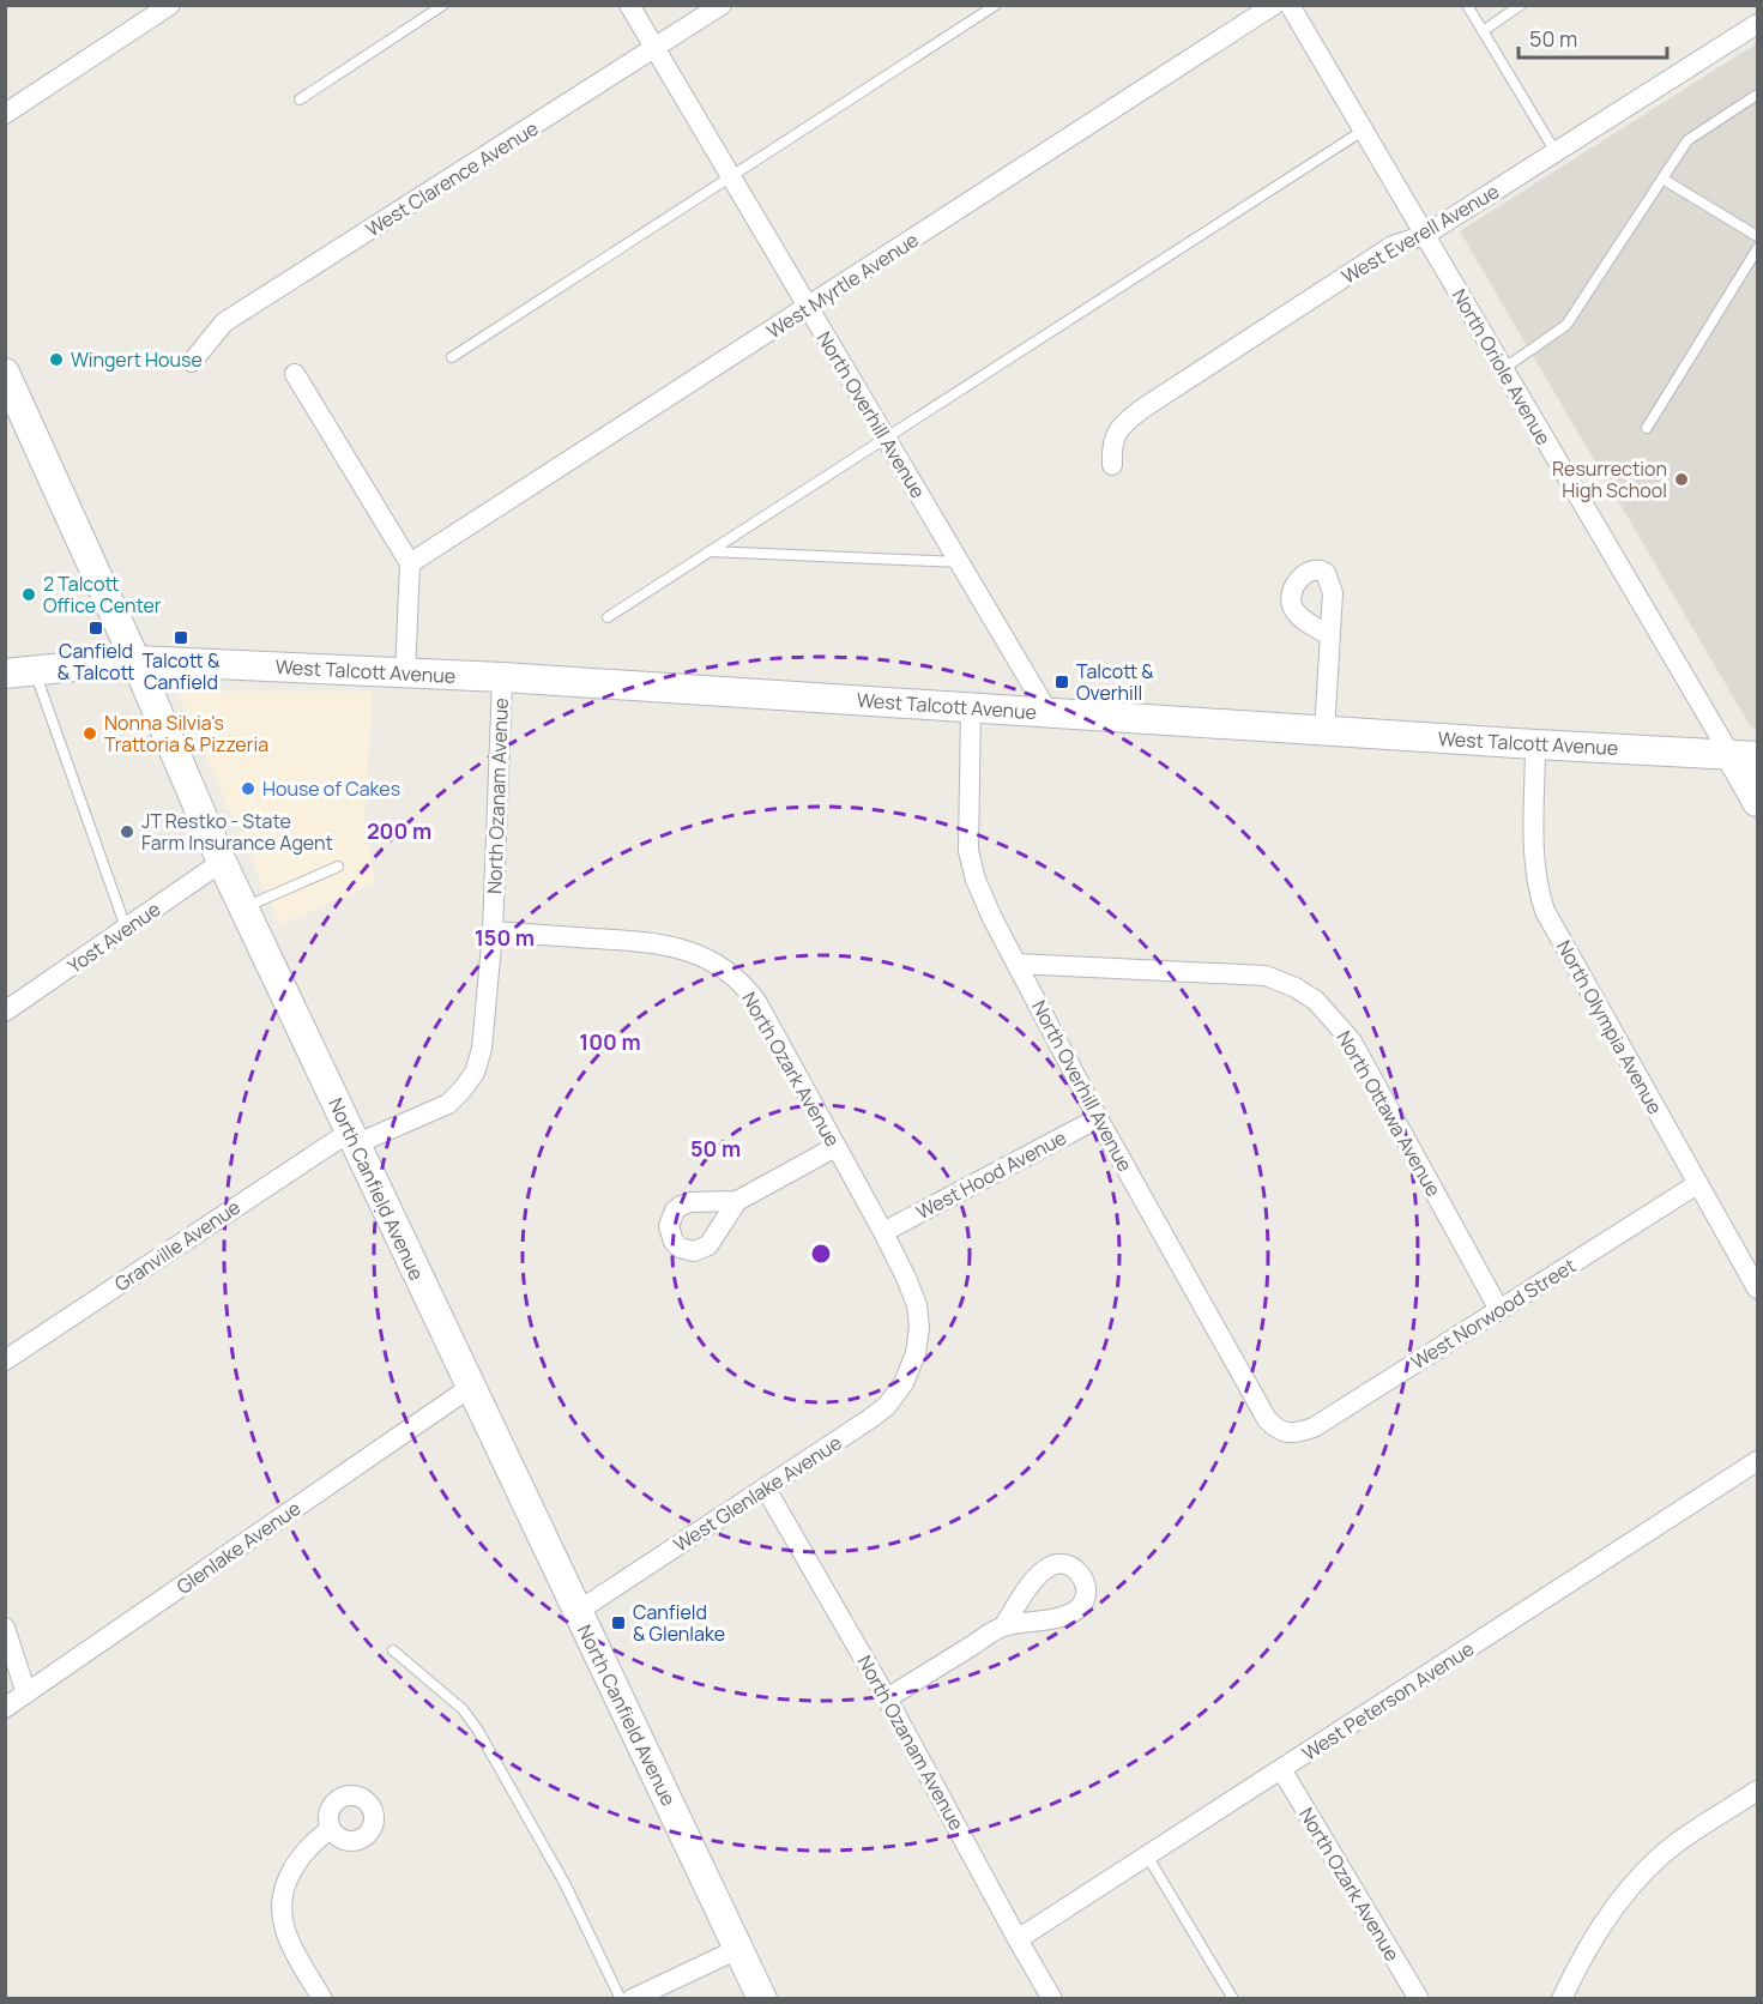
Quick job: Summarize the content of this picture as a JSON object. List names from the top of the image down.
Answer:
{
  "streets": {
    "street": [
      "West Clarence Avenue",
      "West Everell Avenue",
      "West Myrtle Avenue",
      "North Oriole Avenue",
      "North Overhill Avenue",
      "West Talcott Avenue",
      "North Ozanam Avenue",
      "Yost Avenue",
      "North Olympia Avenue",
      "North Ozark Avenue",
      "North Ottawa Avenue",
      "West Hood Avenue",
      "North Canfield Avenue",
      "Granville Avenue",
      "West Norwood Street",
      "West Glenlake Avenue",
      "Glenlake Avenue",
      "West Peterson Avenue"
    ]
  },
  "crossings": [
    ["West Clarence Avenue", "North Overhill Avenue"],
    ["West Everell Avenue", "North Oriole Avenue"],
    ["West Myrtle Avenue", "North Overhill Avenue"],
    ["North Oriole Avenue", "West Talcott Avenue"],
    ["North Overhill Avenue", "West Talcott Avenue"],
    ["North Overhill Avenue", "North Ottawa Avenue"],
    ["North Overhill Avenue", "West Hood Avenue"],
    ["North Overhill Avenue", "West Norwood Street"],
    ["West Talcott Avenue", "North Ozanam Avenue"],
    ["West Talcott Avenue", "North Olympia Avenue"],
    ["West Talcott Avenue", "North Canfield Avenue"],
    ["North Ozanam Avenue", "North Ozark Avenue"],
    ["North Ozanam Avenue", "North Canfield Avenue"],
    ["North Ozanam Avenue", "Granville Avenue"],
    ["North Ozanam Avenue", "West Glenlake Avenue"],
    ["North Ozanam Avenue", "West Peterson Avenue"],
    ["Yost Avenue", "North Canfield Avenue"],
    ["North Olympia Avenue", "West Norwood Street"],
    ["North Ozark Avenue", "West Hood Avenue"],
    ["North Ozark Avenue", "West Glenlake Avenue"],
    ["North Ozark Avenue", "West Peterson Avenue"],
    ["North Ottawa Avenue", "West Norwood Street"],
    ["North Canfield Avenue", "Granville Avenue"],
    ["North Canfield Avenue", "West Glenlake Avenue"],
    ["North Canfield Avenue", "Glenlake Avenue"]
  ],
  "places": {
    "other": [
      "Wingert House",
      "Resurrection High School",
      "2 Talcott Office Center",
      "Nonna Silvia's Trattoria & Pizzeria",
      "House of Cakes",
      "JT Restko - State Farm Insurance Agent"
    ],
    "transit": [
      "Canfield & Talcott",
      "Talcott & Canfield",
      "Talcott & Overhill",
      "Canfield & Glenlake"
    ]
  },
  "scale_bar": "50 m",
  "rings": [
    "200 m",
    "150 m",
    "100 m",
    "50 m"
  ]
}
